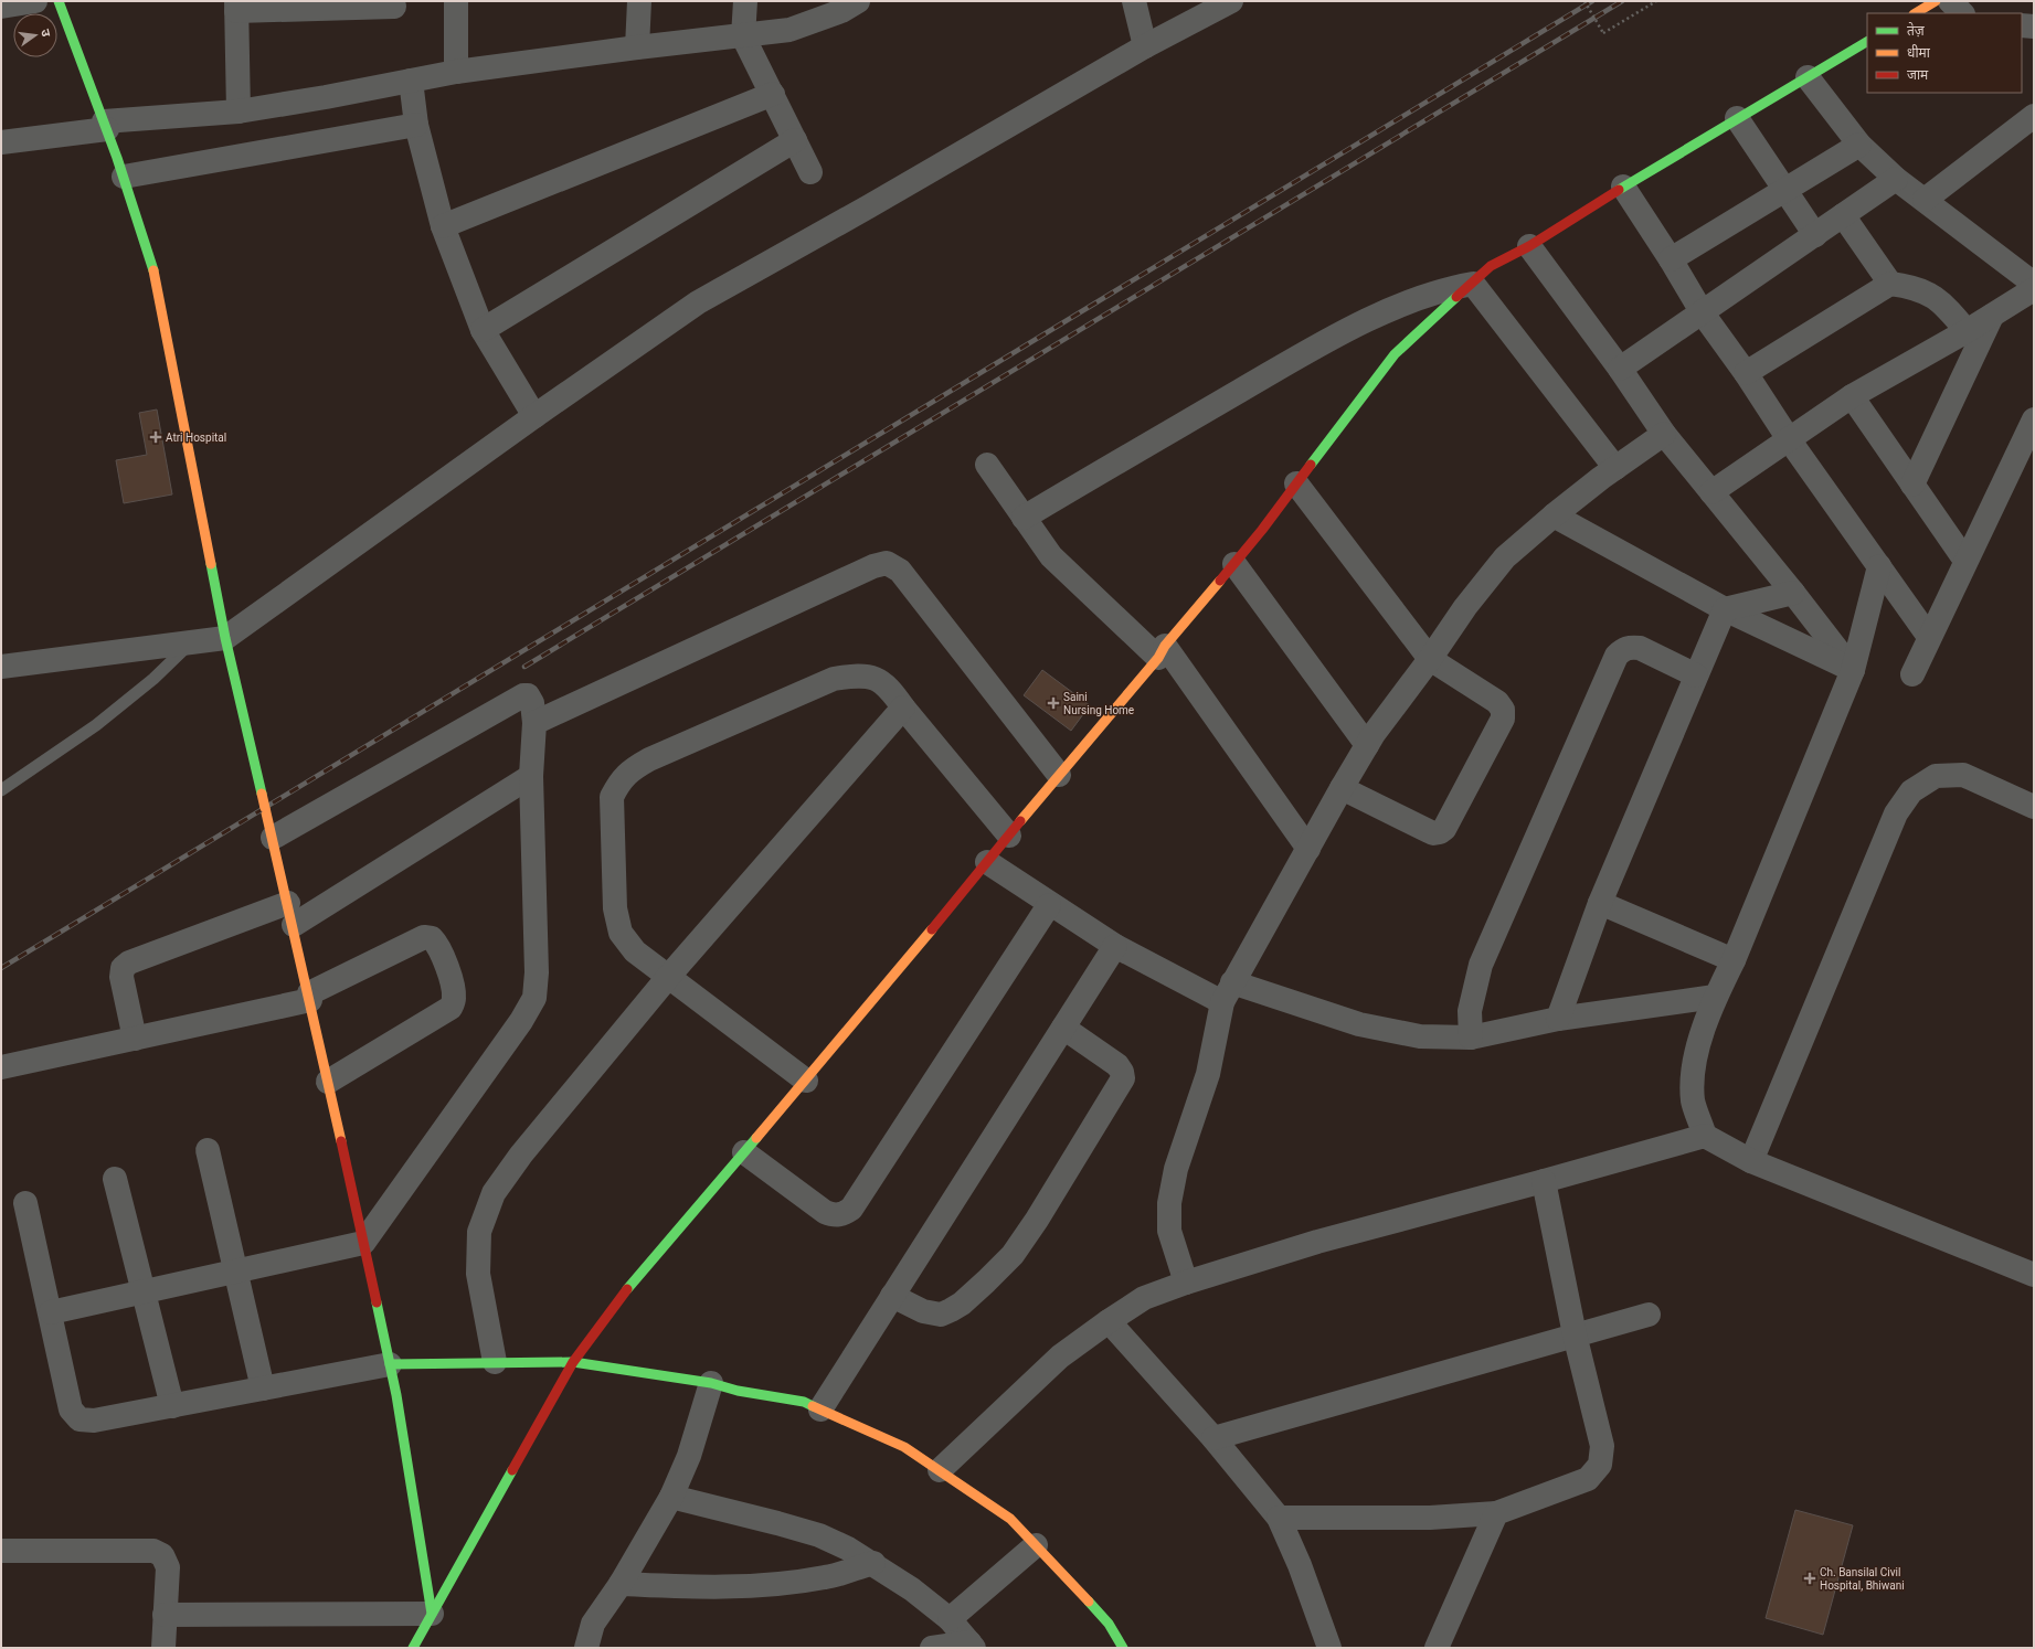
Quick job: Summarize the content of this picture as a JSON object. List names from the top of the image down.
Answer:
{
  "places": {
    "health": ["Atri Hospital", "Saini Nursing Home", "Ch. Bansilal Civil Hospital, Bhiwani"]
  },
  "legend": ["तेज़", "धीमा", "जाम"],
  "north": "right"
}
